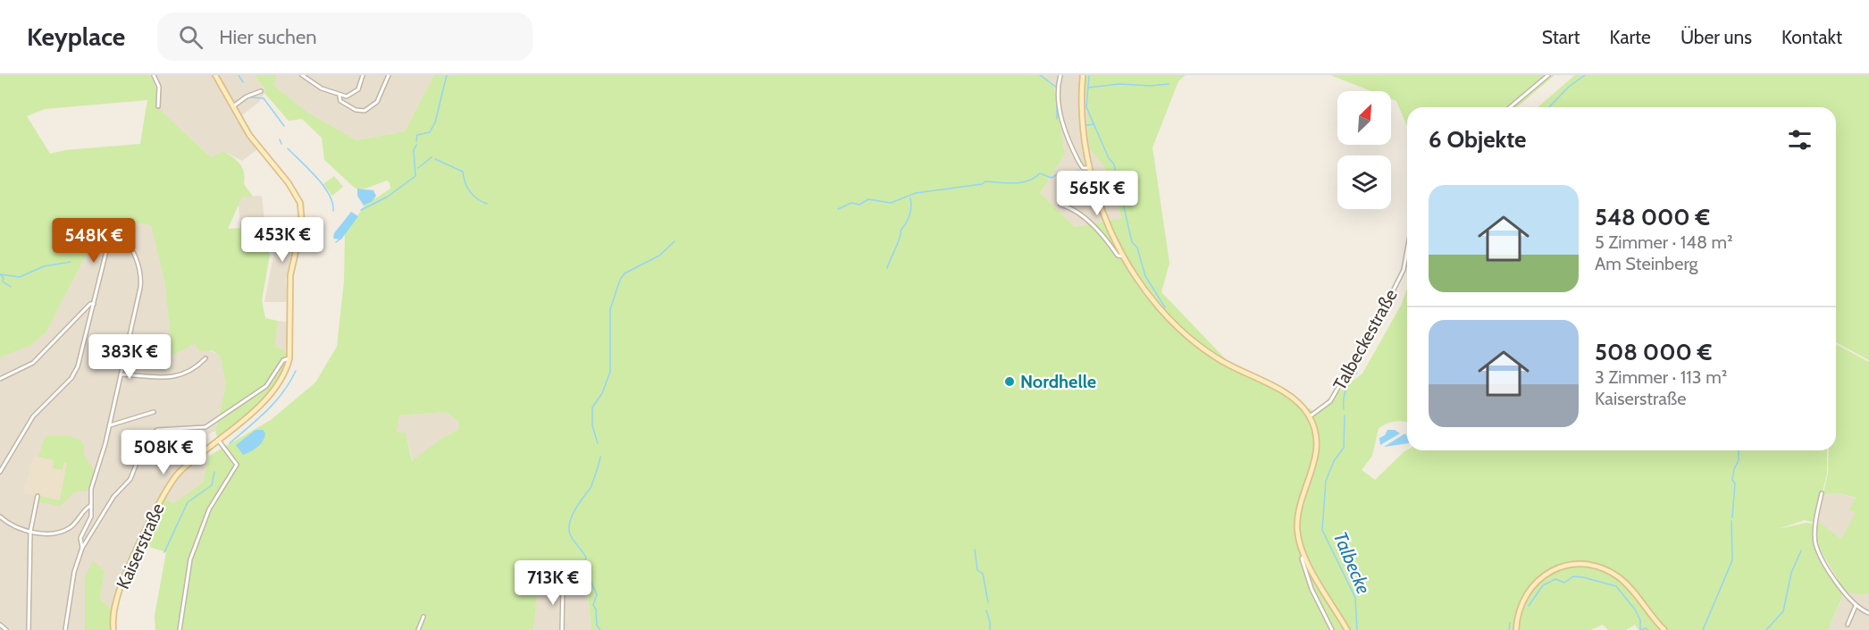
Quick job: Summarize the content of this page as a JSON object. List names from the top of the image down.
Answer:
{
  "streets": {
    "main road": ["Kaiserstraße"],
    "street": ["Talbeckestraße"]
  },
  "water": ["Talbecke"],
  "places": ["Nordhelle"],
  "north": "top right",
  "page": {
    "header": "Keyplace",
    "search": "Hier suchen",
    "nav": [
      "Start",
      "Karte",
      "Über uns",
      "Kontakt"
    ],
    "heading": "6 Objekte",
    "price": [
      "565K €",
      "453K €",
      "548K €",
      "383K €",
      "508K €",
      "713K €"
    ],
    "list": [
      {
        "name": "548 000 €",
        "note": "5 Zimmer · 148 m² · Am Steinberg"
      },
      {
        "name": "508 000 €",
        "note": "3 Zimmer · 113 m² · Kaiserstraße"
      }
    ]
  }
}
